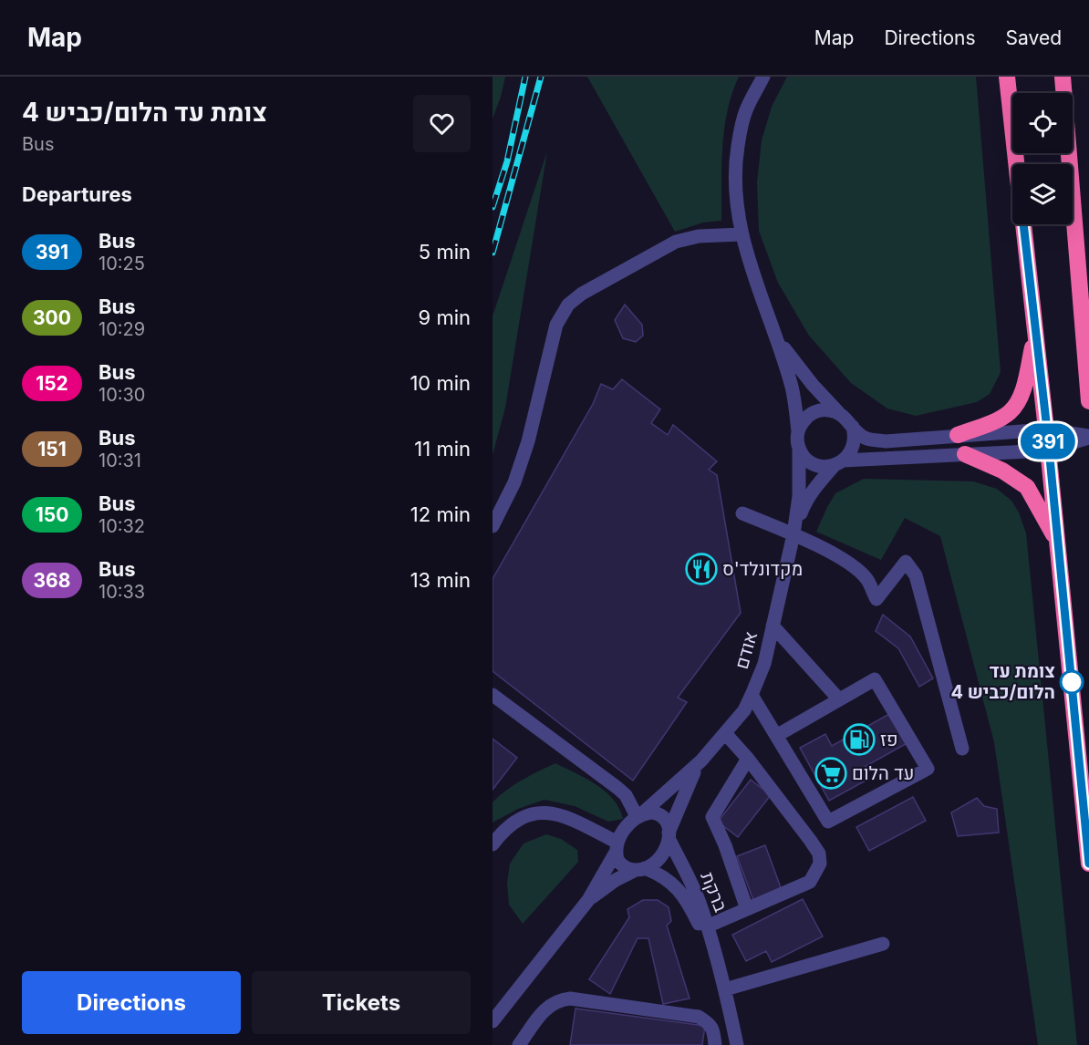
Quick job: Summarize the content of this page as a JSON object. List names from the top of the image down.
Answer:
{
  "streets": {
    "street": ["אודם", "ברקת"]
  },
  "crossings": [
    ["אודם", "ברקת"]
  ],
  "places": {
    "restaurant": ["מקדונלד'ס"],
    "other": ["צומת עד הלום/כביש 4"],
    "fuel station": ["פז"],
    "supermarket": ["עד הלום"]
  },
  "lines": ["bus line 391"],
  "page": {
    "header": "Map",
    "nav": ["Map", "Directions", "Saved"],
    "heading": [
      ["צומת עד הלום/כביש 4", "Bus"],
      "Departures"
    ],
    "on_map": "391",
    "list": [
      {
        "mark": "391",
        "name": "Bus",
        "note": "10:25",
        "value": "5 min"
      },
      {
        "mark": "300",
        "name": "Bus",
        "note": "10:29",
        "value": "9 min"
      },
      {
        "mark": "152",
        "name": "Bus",
        "note": "10:30",
        "value": "10 min"
      },
      {
        "mark": "151",
        "name": "Bus",
        "note": "10:31",
        "value": "11 min"
      },
      {
        "mark": "150",
        "name": "Bus",
        "note": "10:32",
        "value": "12 min"
      },
      {
        "mark": "368",
        "name": "Bus",
        "note": "10:33",
        "value": "13 min"
      }
    ],
    "buttons": ["Directions", "Tickets"]
  }
}
